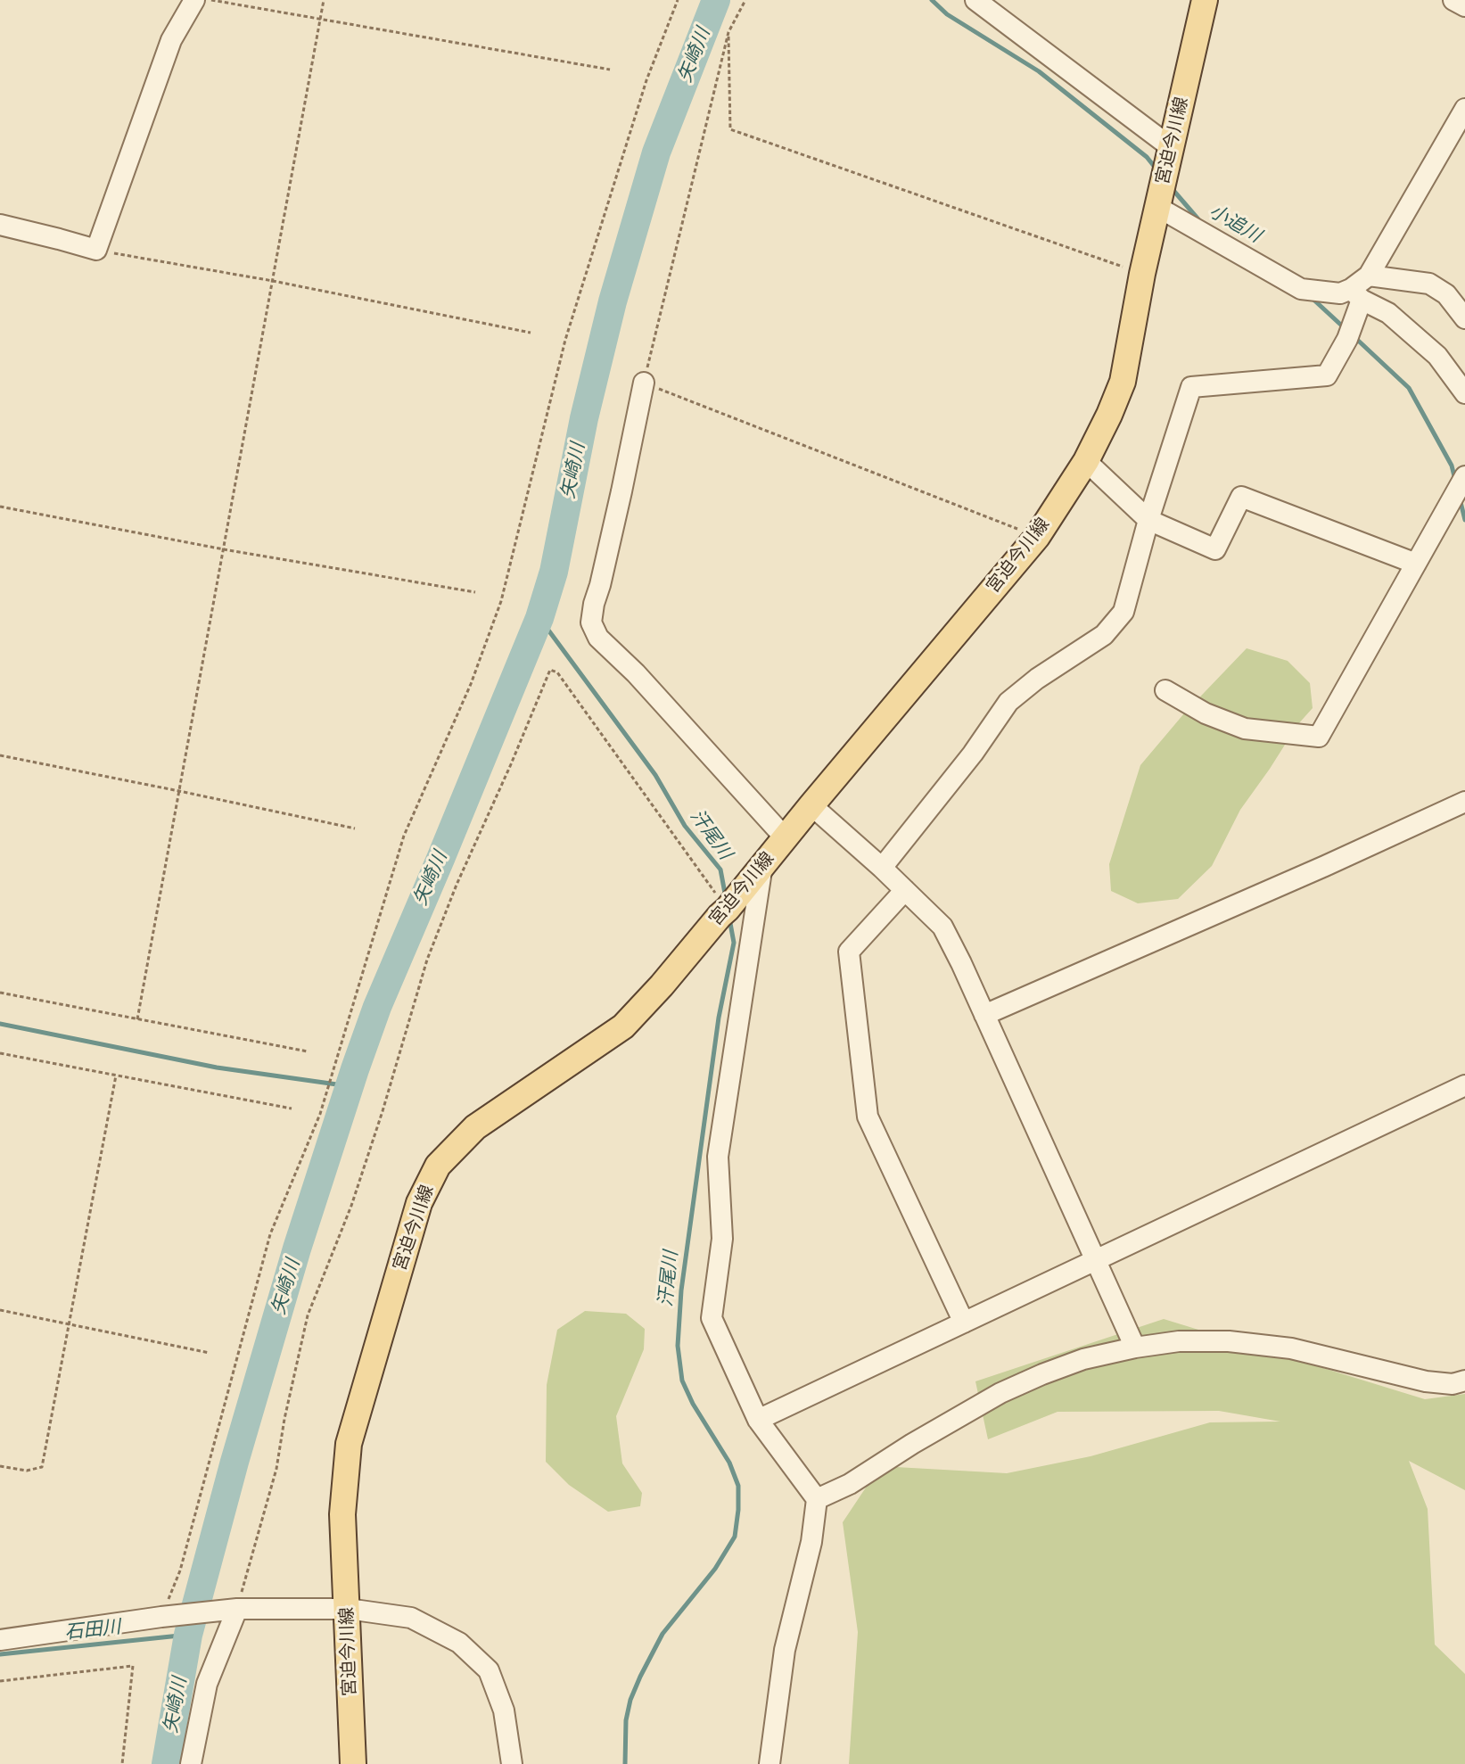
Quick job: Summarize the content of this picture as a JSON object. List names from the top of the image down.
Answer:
{
  "streets": {
    "main road": ["宮迫今川線"]
  },
  "water": [
    "矢崎川",
    "小追川",
    "汗尾川",
    "石田川"
  ]
}
